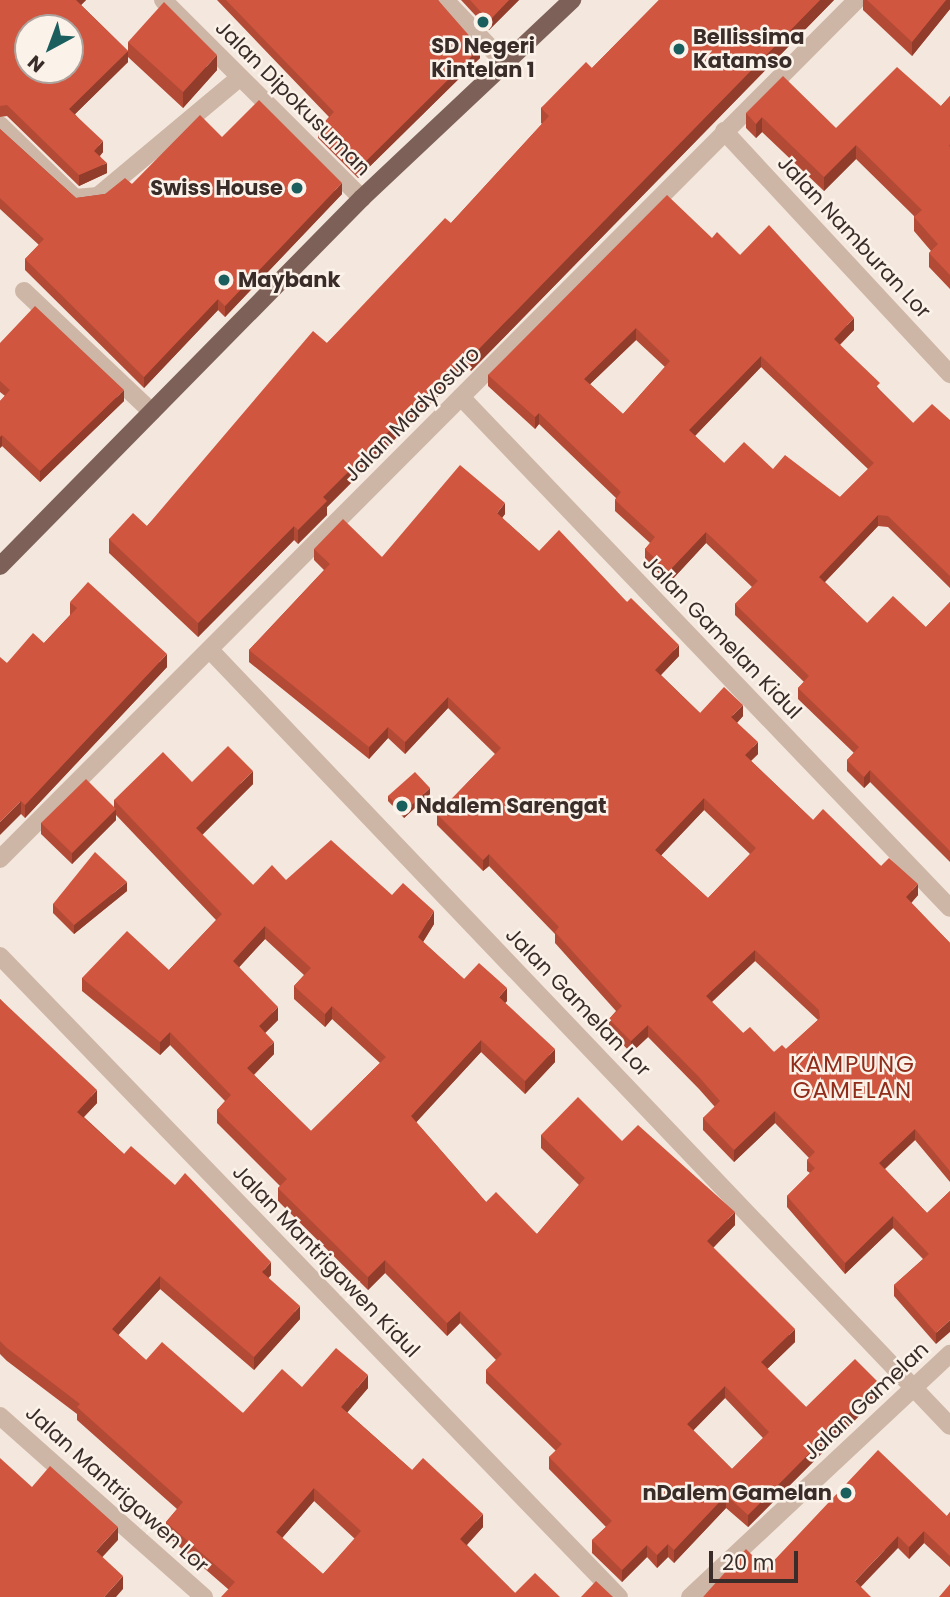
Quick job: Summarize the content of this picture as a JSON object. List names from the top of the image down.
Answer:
{
  "streets": {
    "street": [
      "Jalan Dipokusuman",
      "Jalan Namburan Lor",
      "Jalan Madyosuro",
      "Jalan Gamelan Kidul",
      "Jalan Gamelan Lor",
      "Jalan Mantrigawen Kidul",
      "Jalan Gamelan",
      "Jalan Mantrigawen Lor"
    ]
  },
  "crossings": [
    ["Jalan Namburan Lor", "Jalan Madyosuro"],
    ["Jalan Madyosuro", "Jalan Gamelan Kidul"],
    ["Jalan Madyosuro", "Jalan Gamelan Lor"],
    ["Jalan Gamelan Lor", "Jalan Gamelan"]
  ],
  "districts": ["KAMPUNG GAMELAN"],
  "places": [
    "SD Negeri Kintelan 1",
    "Bellissima Katamso",
    "Swiss House",
    "Maybank",
    "Ndalem Sarengat",
    "nDalem Gamelan"
  ],
  "scale_bar": "20 m",
  "north": "bottom left"
}
